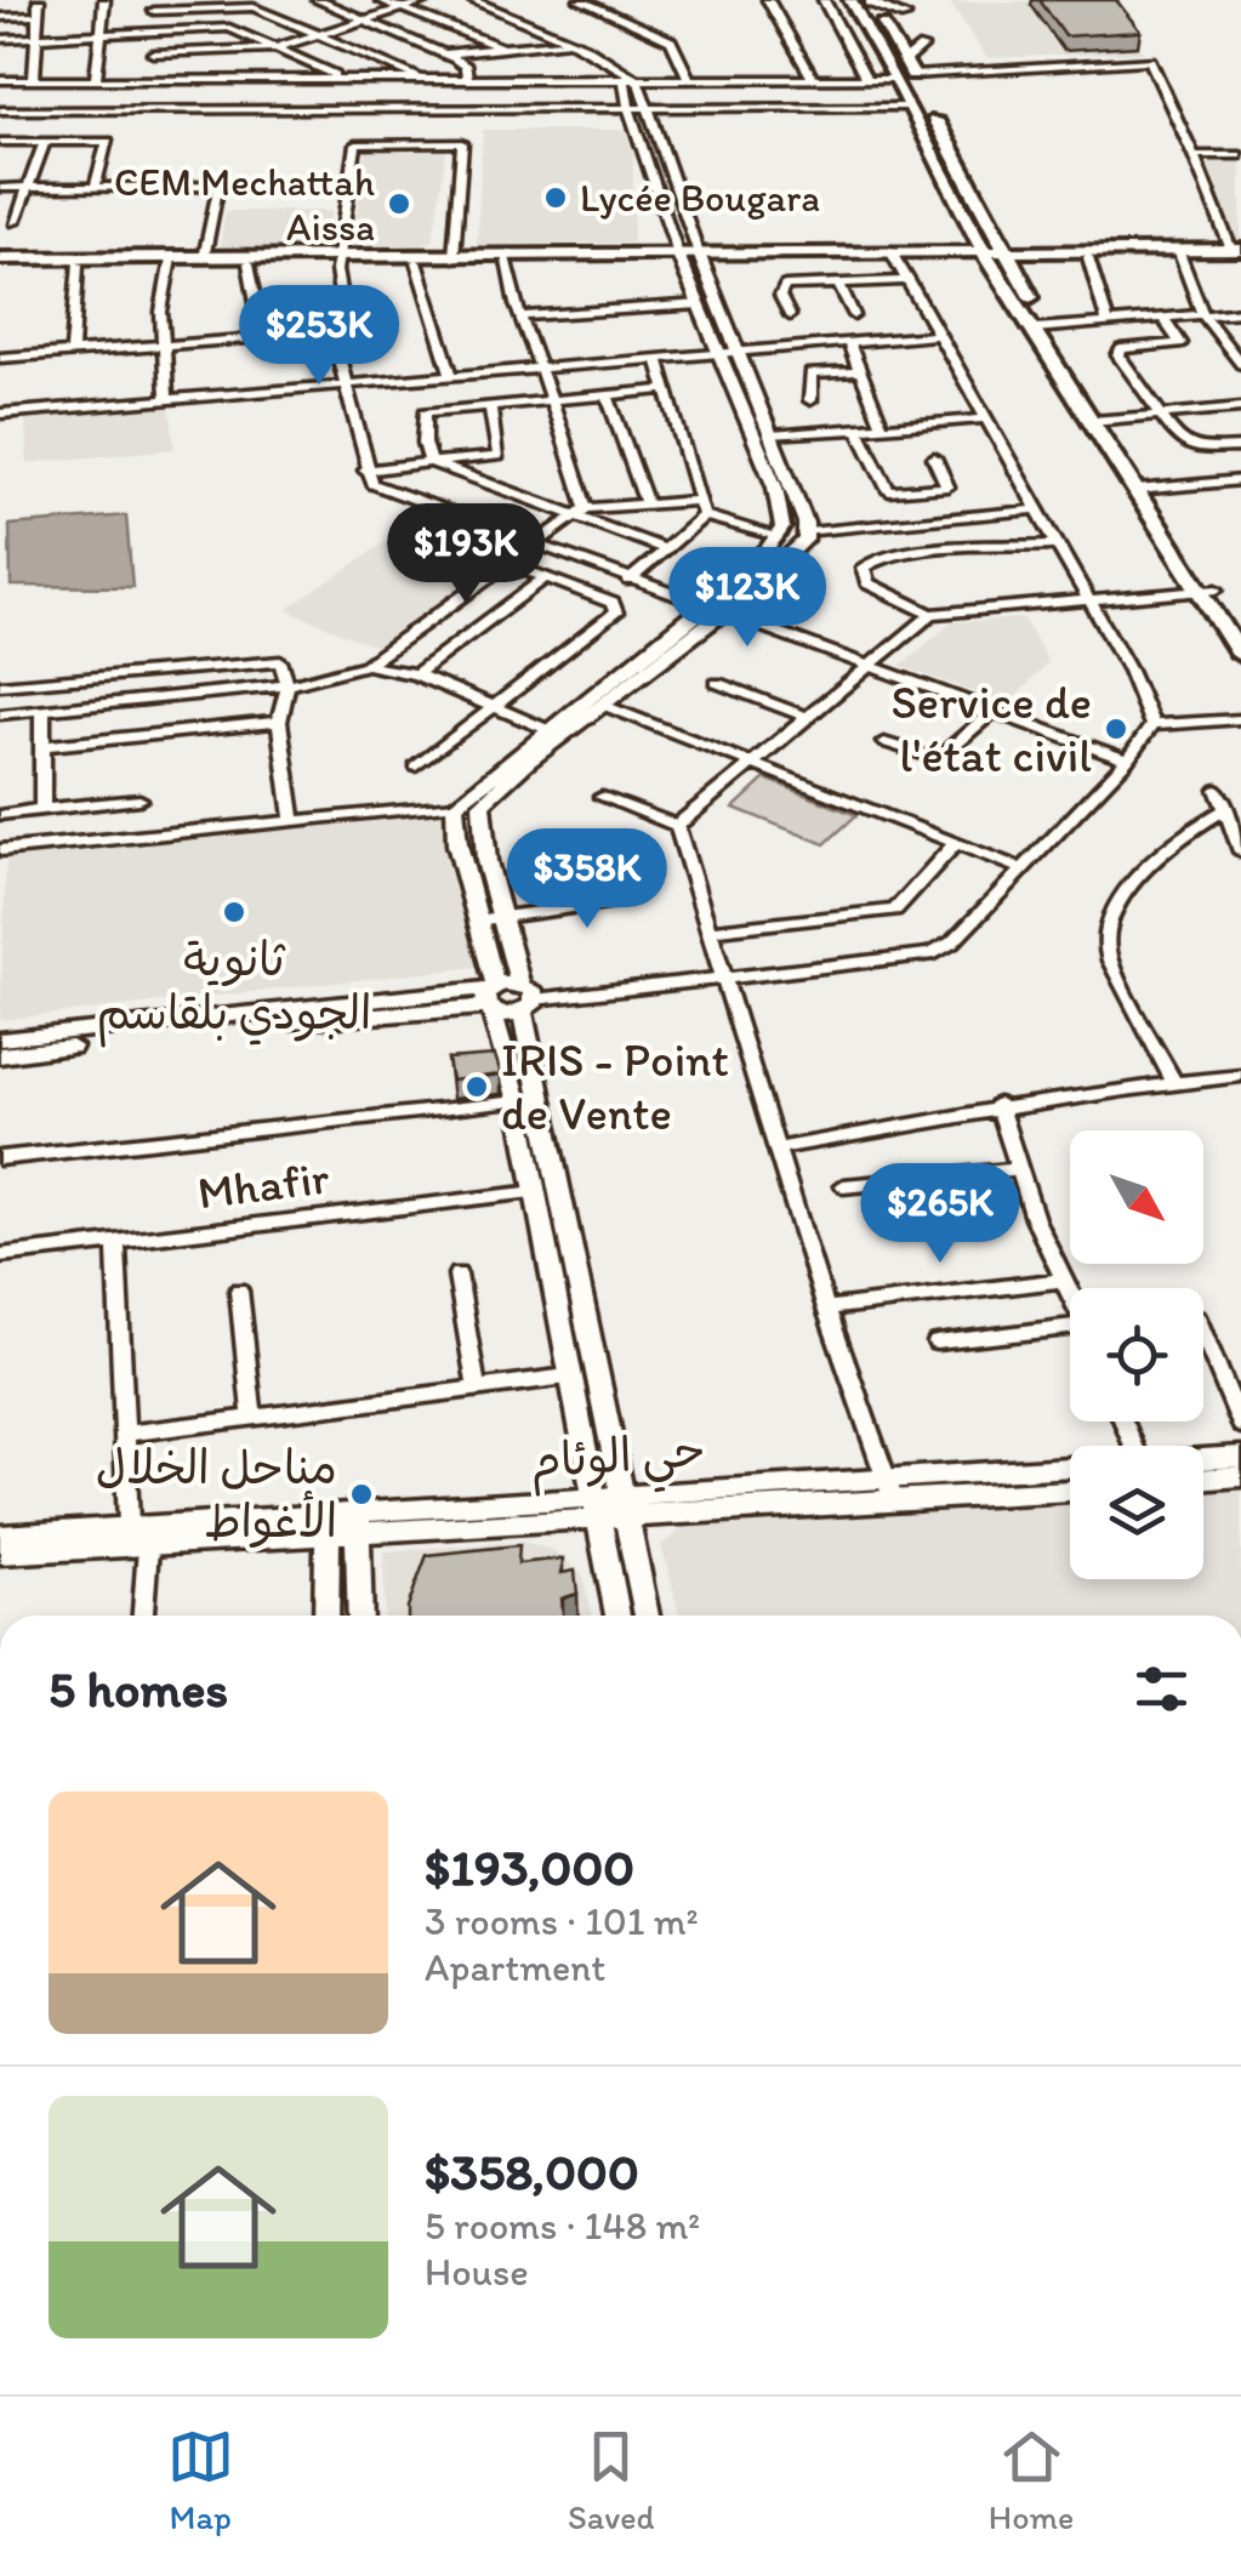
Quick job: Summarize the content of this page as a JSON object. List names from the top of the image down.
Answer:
{
  "streets": {
    "street": ["Mhafir", "حي الوئام"]
  },
  "places": [
    "Lycée Bougara",
    "CEM Mechattah Aissa",
    "Service de l'état civil",
    "ثانوية الجودي بلقاسم",
    "IRIS - Point de Vente",
    "مناحل الخلال الأغواط"
  ],
  "north": "bottom right",
  "page": {
    "price": [
      "$253K",
      "$193K",
      "$123K",
      "$358K",
      "$265K"
    ],
    "heading": "5 homes",
    "list": [
      {
        "name": "$193,000",
        "note": "3 rooms · 101 m² · Apartment"
      },
      {
        "name": "$358,000",
        "note": "5 rooms · 148 m² · House"
      }
    ],
    "tabs": ["Map", "Saved", "Home"]
  }
}
